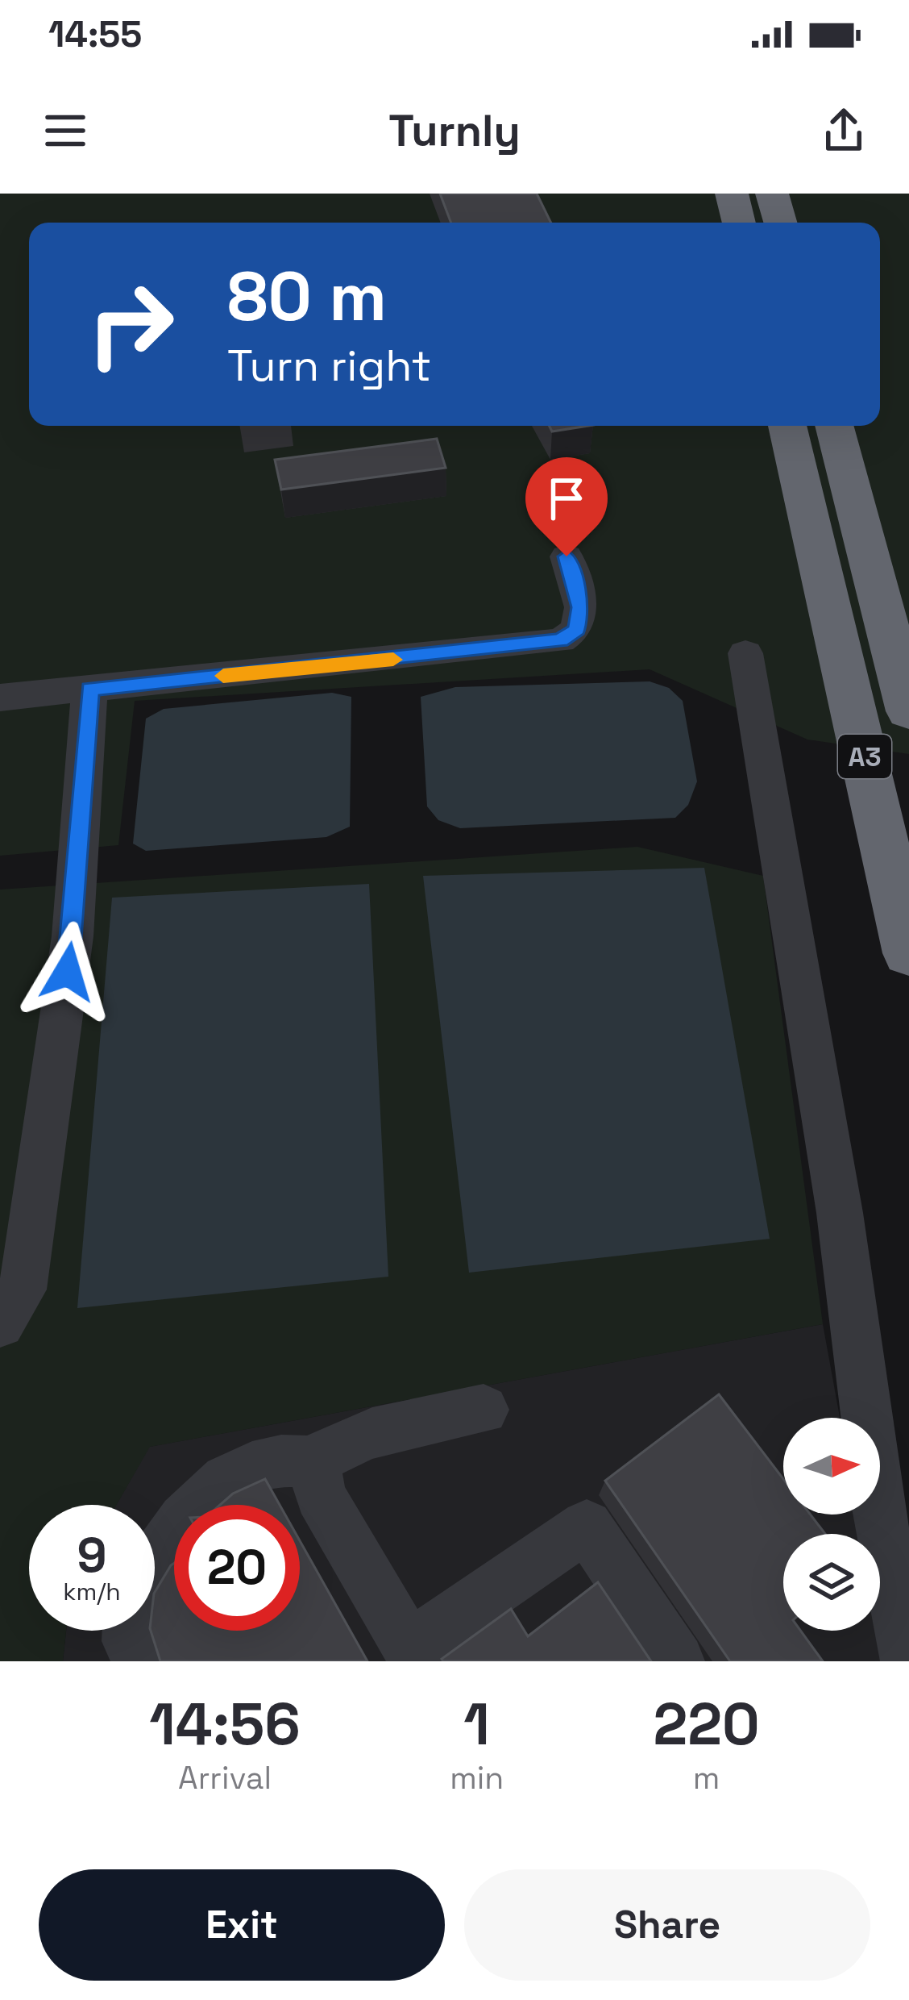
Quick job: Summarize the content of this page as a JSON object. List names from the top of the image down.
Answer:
{
  "streets": {
    "highway": ["A3"]
  },
  "north": "right",
  "page": {
    "status": "14:55",
    "header": "Turnly",
    "turn": ["80 m", "Turn right"],
    "speed": "9 km/h",
    "limit": "20",
    "eta": [
      "14:56",
      "Arrival",
      "1",
      "min",
      "220",
      "m"
    ],
    "buttons": ["Exit", "Share"]
  }
}
